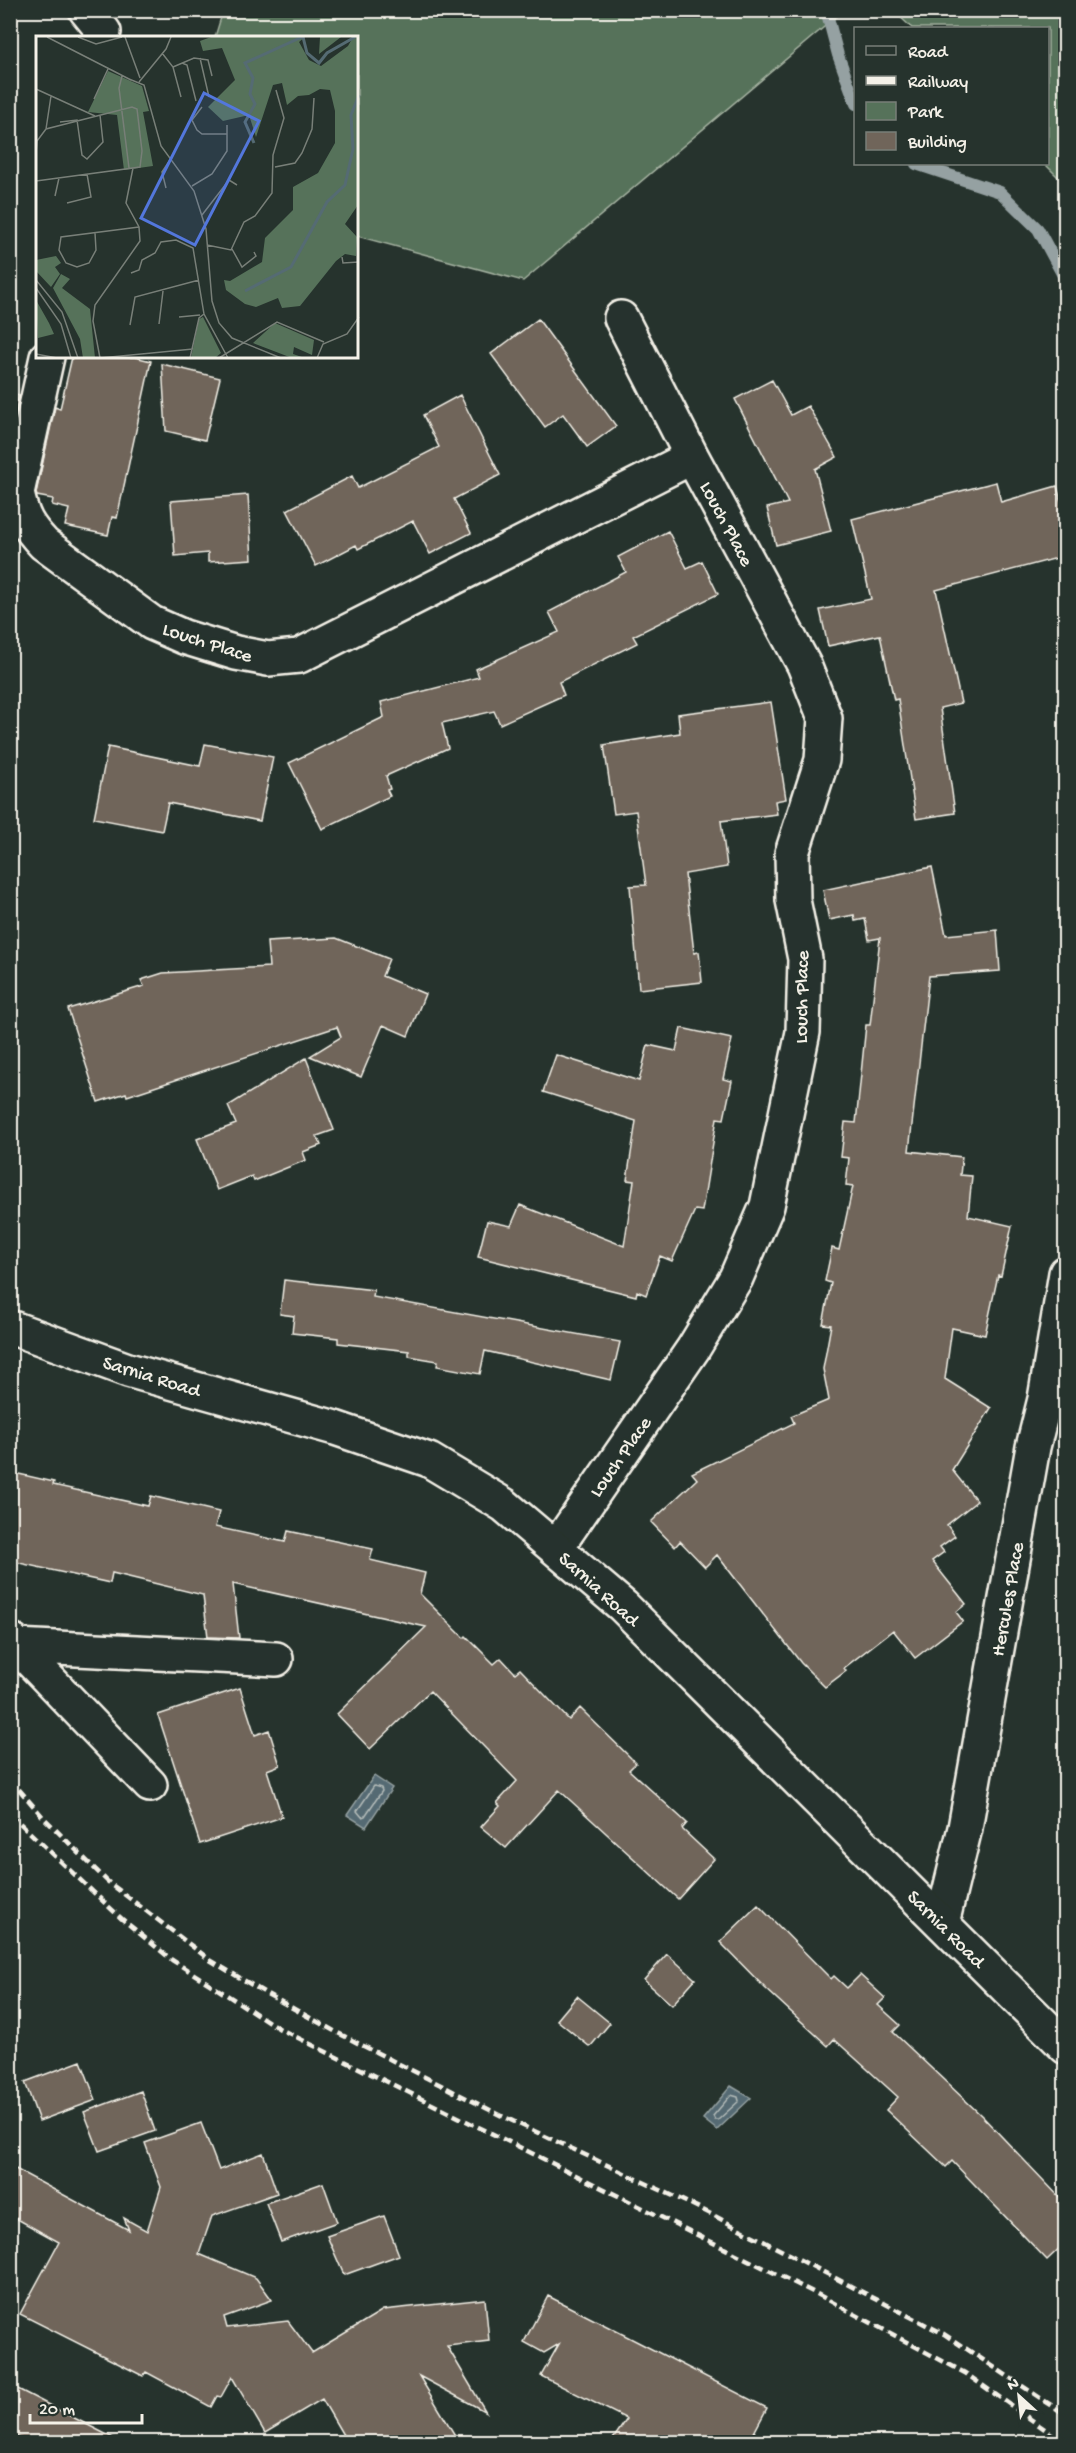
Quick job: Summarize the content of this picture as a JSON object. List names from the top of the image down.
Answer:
{
  "streets": {
    "street": ["Louch Place", "Sarnia Road", "Hercules Place"]
  },
  "crossings": [
    ["Louch Place", "Sarnia Road"],
    ["Sarnia Road", "Hercules Place"]
  ],
  "legend": [
    "Road",
    "Railway",
    "Park",
    "Building"
  ],
  "scale_bar": "20 m",
  "north": "top left"
}
